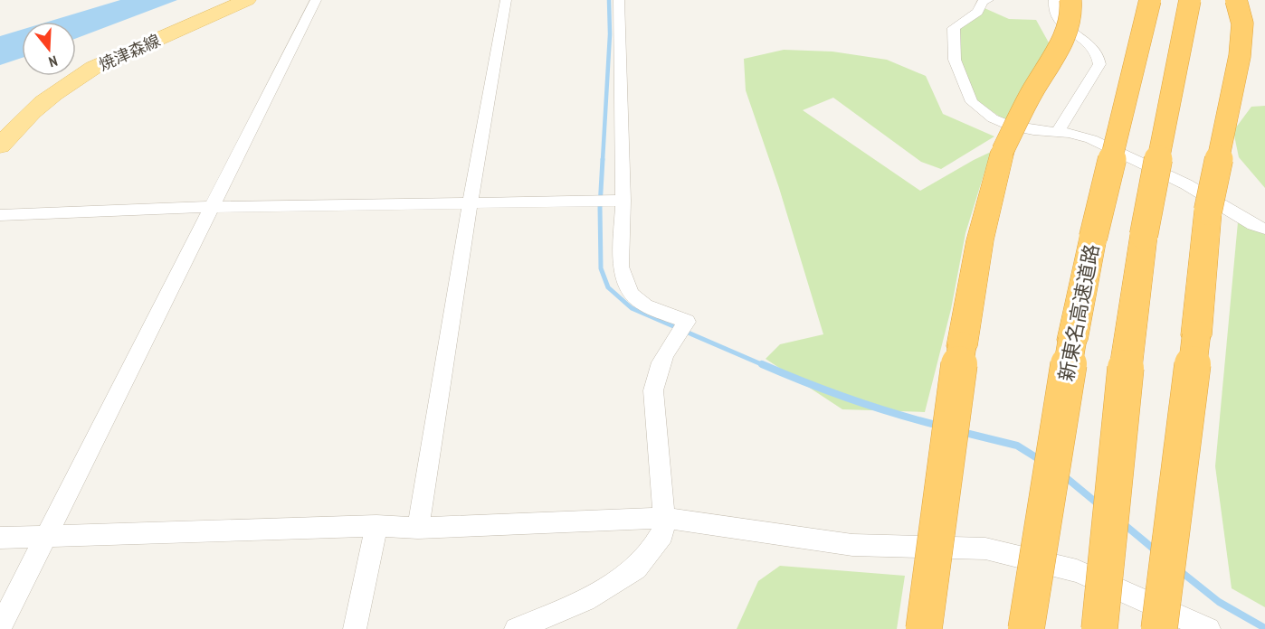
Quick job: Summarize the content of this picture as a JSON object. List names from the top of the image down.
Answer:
{
  "streets": {
    "highway": ["新東名高速道路"],
    "main road": ["焼津森線"]
  },
  "north": "bottom"
}
